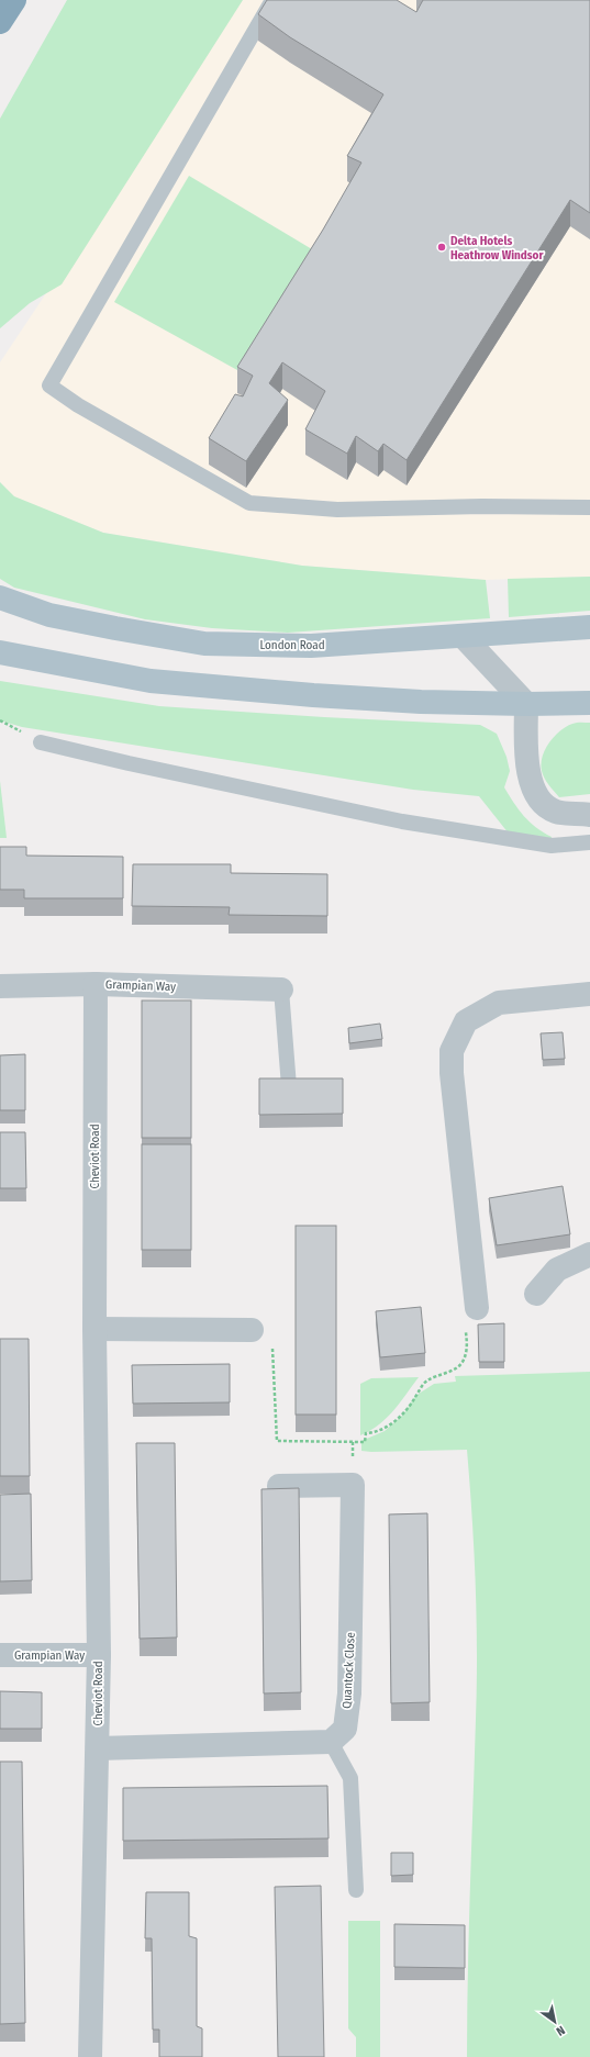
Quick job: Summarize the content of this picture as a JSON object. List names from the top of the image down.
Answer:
{
  "streets": {
    "main road": ["London Road"],
    "street": ["Grampian Way", "Cheviot Road", "Quantock Close"]
  },
  "crossings": [
    ["Grampian Way", "Cheviot Road"]
  ],
  "places": ["Delta Hotels Heathrow Windsor"],
  "north": "bottom right"
}
